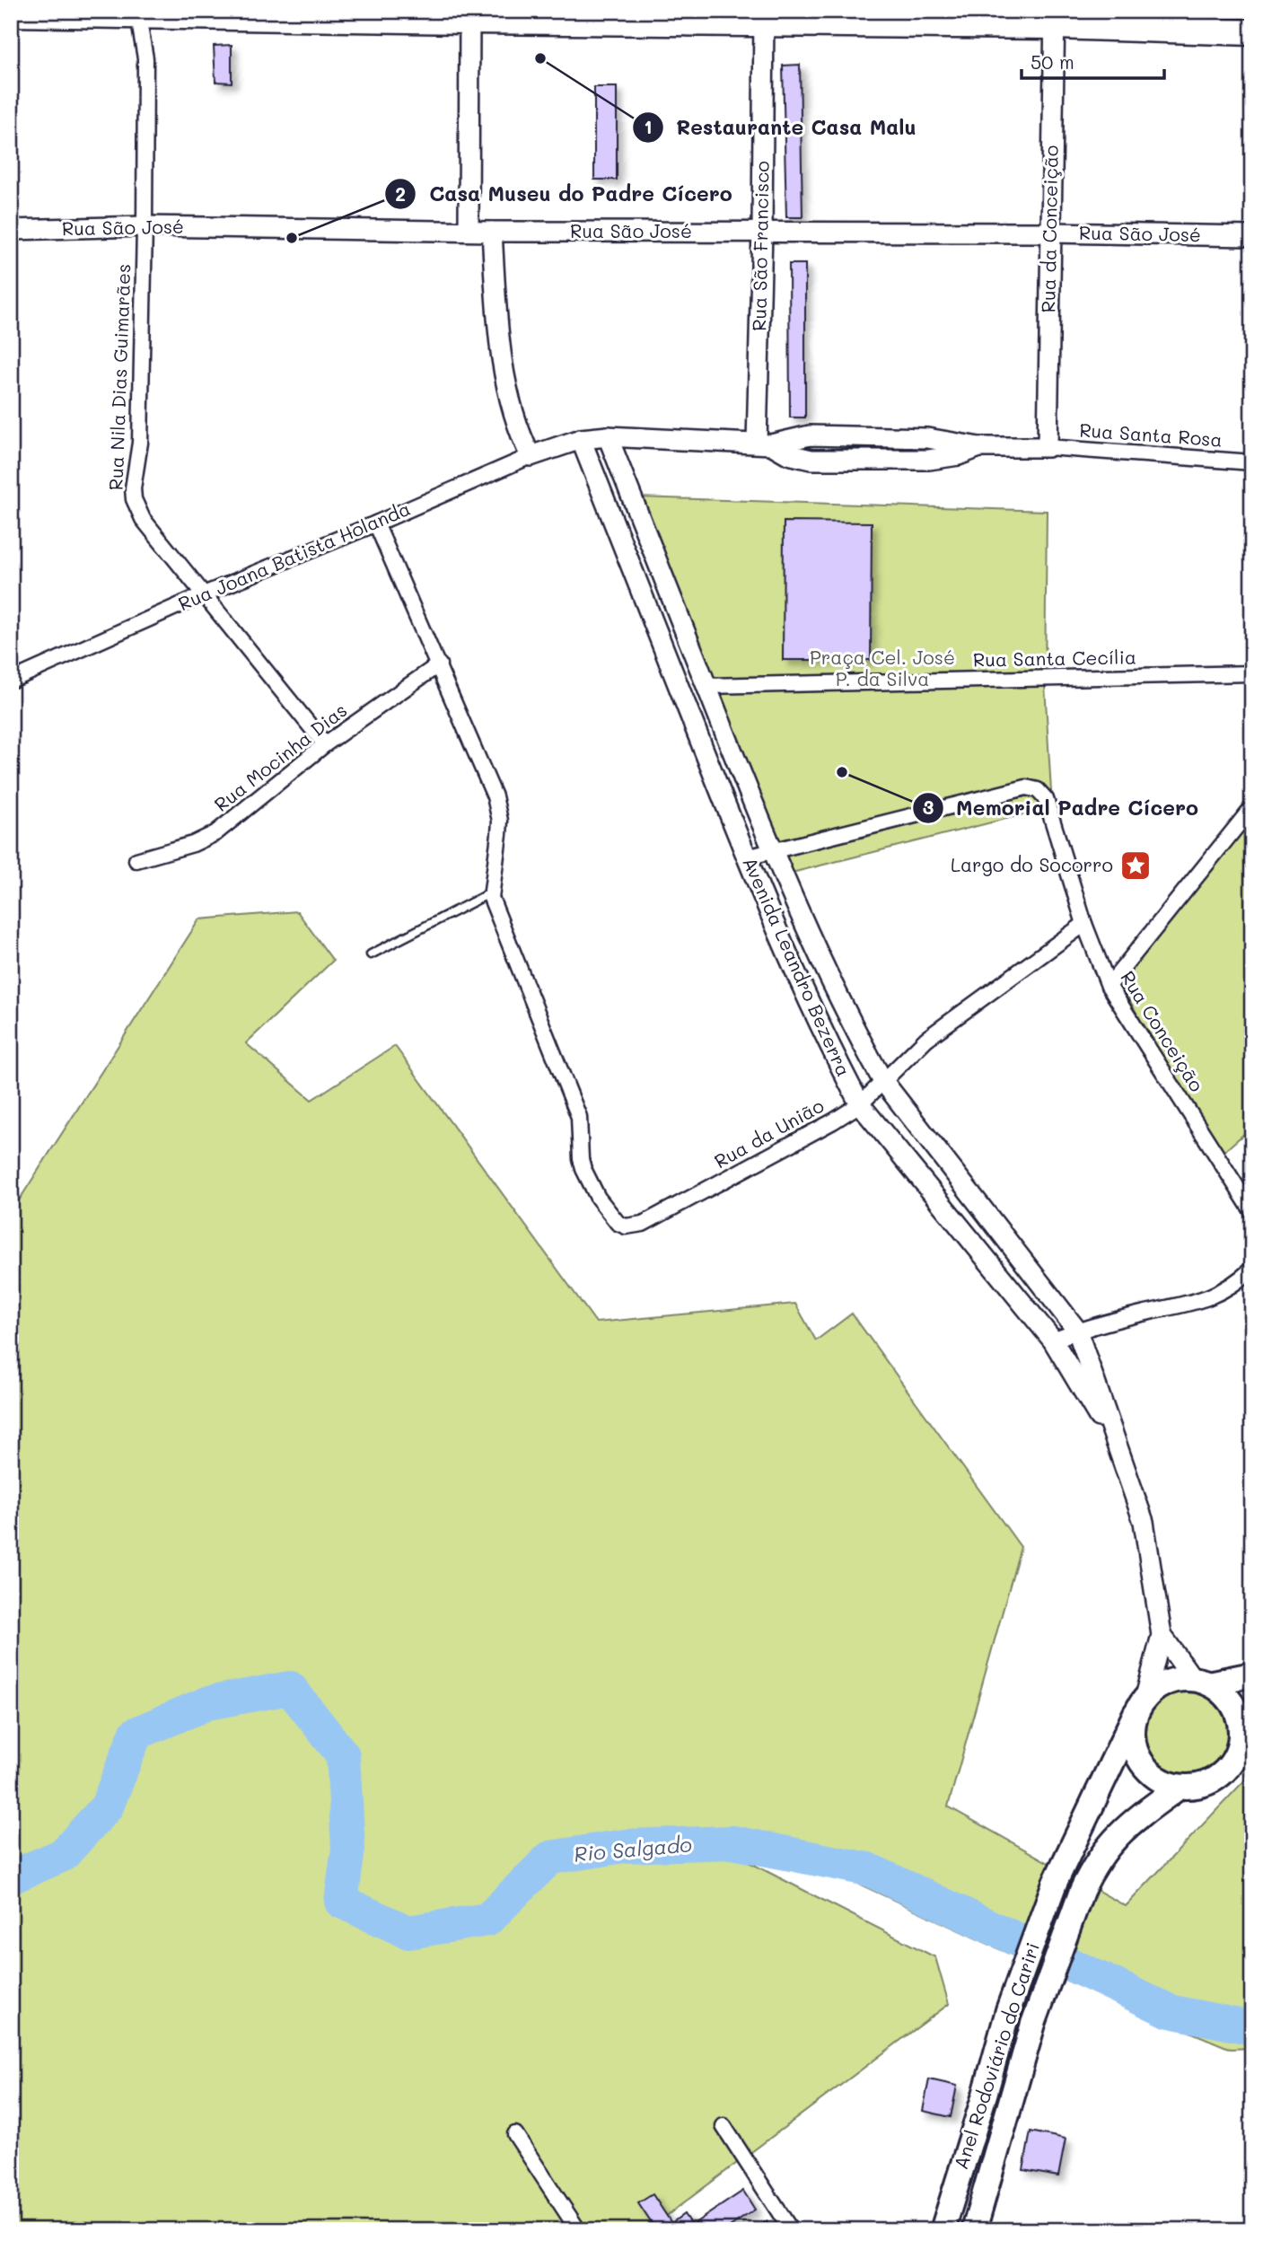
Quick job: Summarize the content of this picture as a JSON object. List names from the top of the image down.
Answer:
{
  "streets": {
    "main road": ["Anel Rodoviário do Cariri"],
    "street": [
      "Rua São José",
      "Rua da Conceição",
      "Rua São Francisco",
      "Rua Nila Dias Guimarães",
      "Rua Santa Rosa",
      "Rua Joana Batista Holanda",
      "Rua Santa Cecília",
      "Rua Mocinha Dias",
      "Avenida Leandro Bezerra",
      "Rua Conceição",
      "Rua da União"
    ]
  },
  "crossings": [
    ["Rua São José", "Rua da Conceição"],
    ["Rua São José", "Rua São Francisco"],
    ["Rua São José", "Rua Nila Dias Guimarães"],
    ["Rua da Conceição", "Rua Santa Rosa"],
    ["Rua Nila Dias Guimarães", "Rua Joana Batista Holanda"],
    ["Rua Nila Dias Guimarães", "Rua Mocinha Dias"],
    ["Rua Joana Batista Holanda", "Avenida Leandro Bezerra"],
    ["Rua Santa Cecília", "Avenida Leandro Bezerra"],
    ["Avenida Leandro Bezerra", "Rua Conceição"],
    ["Avenida Leandro Bezerra", "Rua da União"],
    ["Rua Conceição", "Rua da União"]
  ],
  "water": ["Rio Salgado"],
  "parks": ["Praça Cel. José P. da Silva"],
  "places": {
    "other": ["Restaurante Casa Malu", "Casa Museu do Padre Cícero", "Memorial Padre Cícero"],
    "place": ["Largo do Socorro"]
  },
  "scale_bar": "50 m"
}
